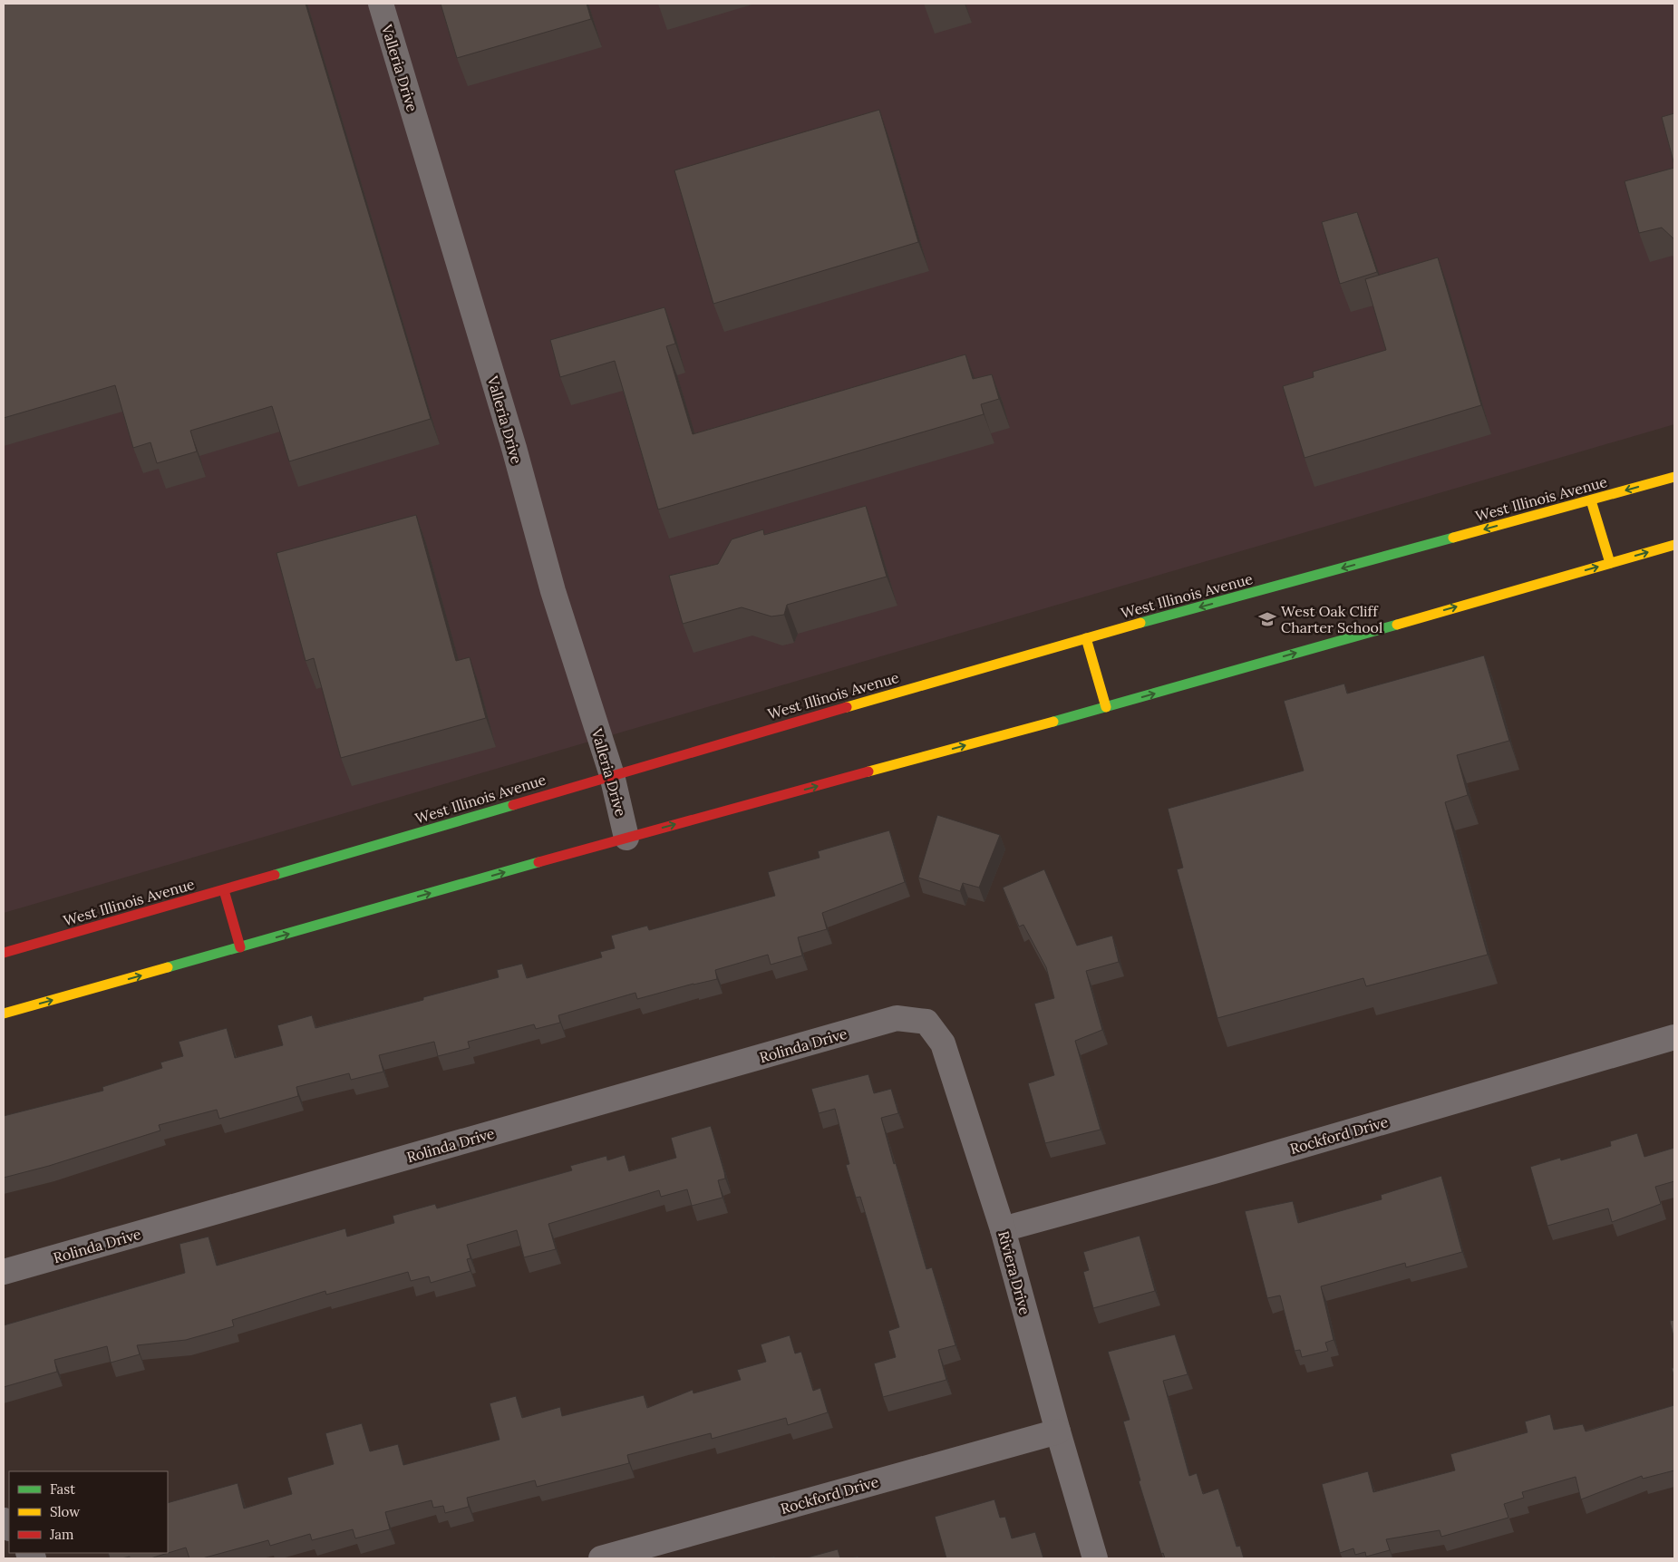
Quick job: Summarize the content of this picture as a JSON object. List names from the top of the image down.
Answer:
{
  "streets": {
    "main road": ["West Illinois Avenue"],
    "street": [
      "Valleria Drive",
      "Rolinda Drive",
      "Rockford Drive",
      "Riviera Drive"
    ]
  },
  "crossings": [
    ["Valleria Drive", "West Illinois Avenue"],
    ["Rolinda Drive", "Riviera Drive"],
    ["Rockford Drive", "Riviera Drive"]
  ],
  "places": {
    "school or university": ["West Oak Cliff Charter School"]
  },
  "legend": ["Fast", "Slow", "Jam"]
}
